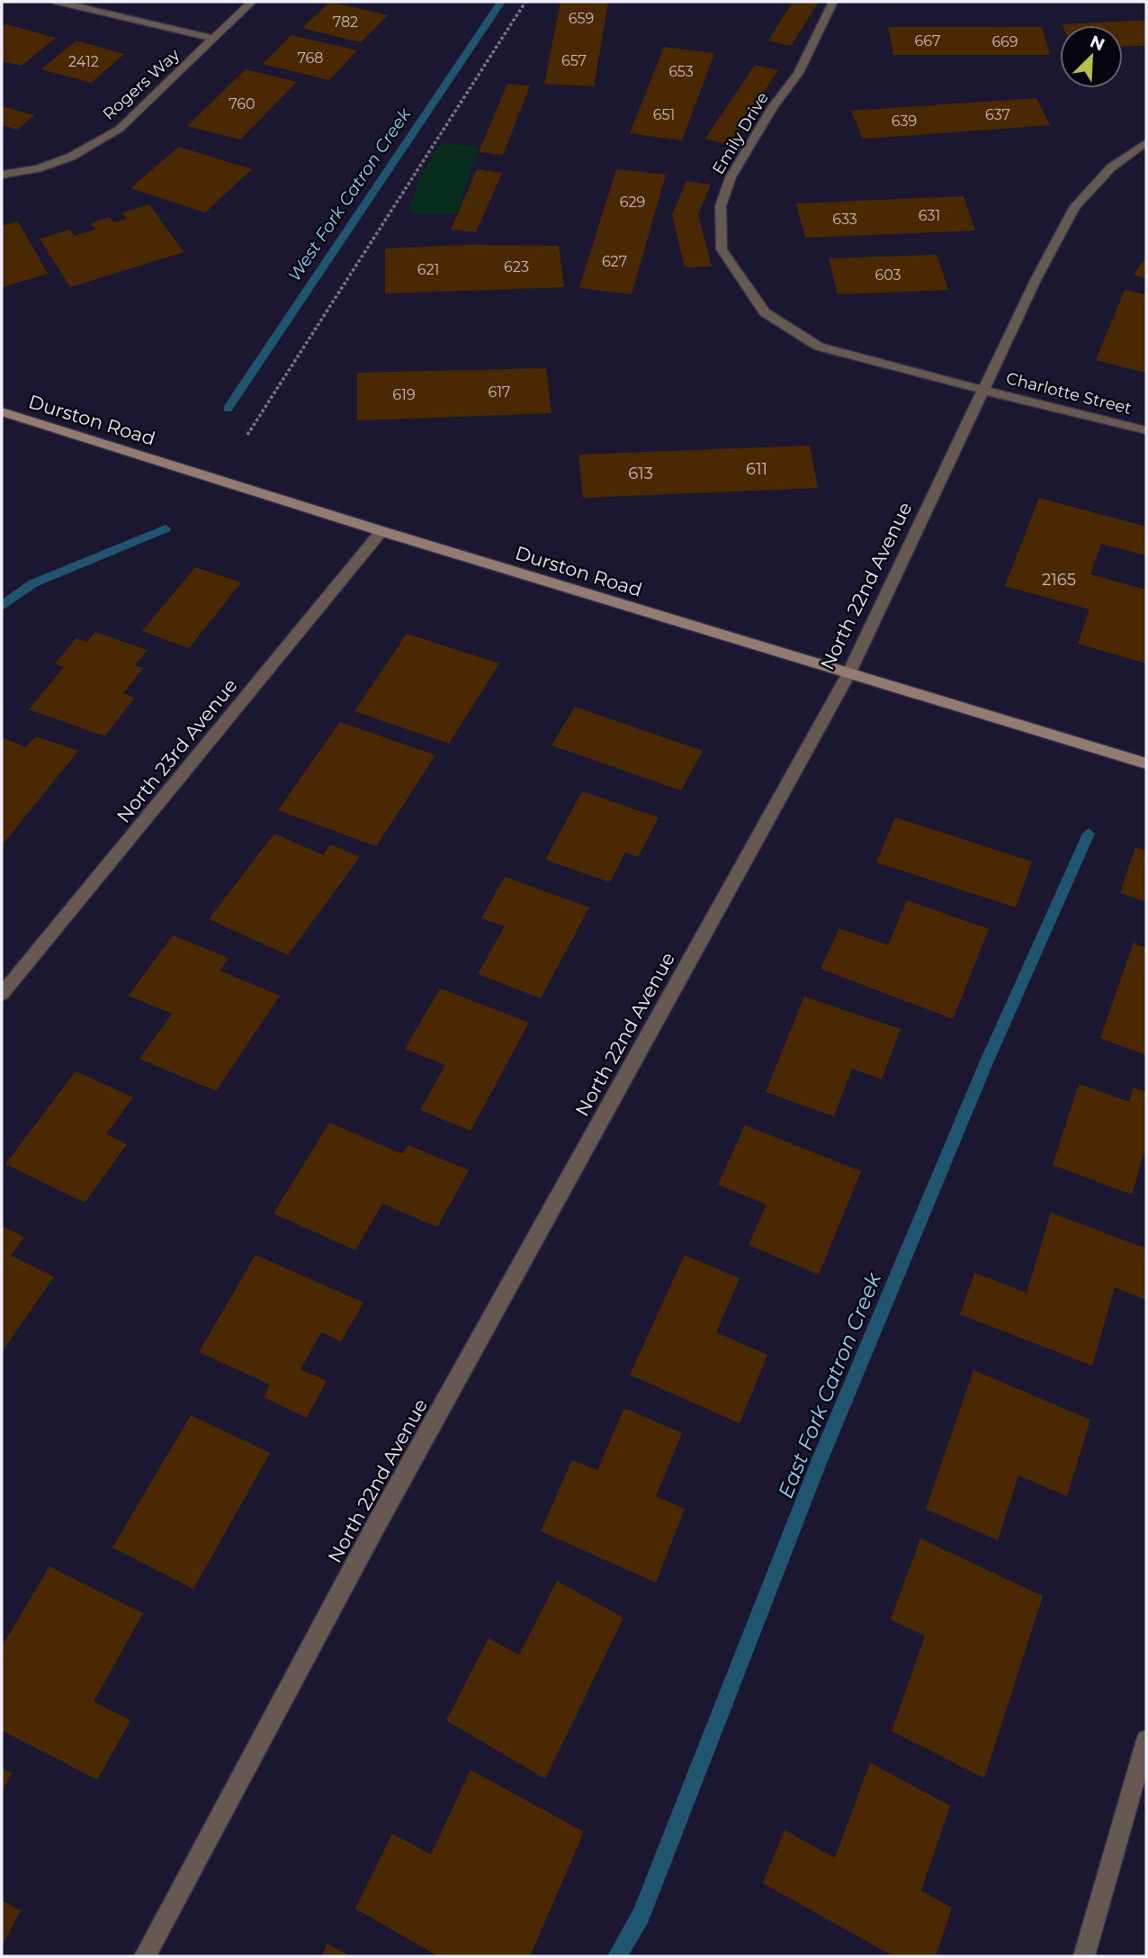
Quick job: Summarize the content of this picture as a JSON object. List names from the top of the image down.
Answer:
{
  "streets": {
    "main road": ["Durston Road"],
    "street": [
      "Rogers Way",
      "Emily Drive",
      "Charlotte Street",
      "North 22nd Avenue",
      "North 23rd Avenue"
    ]
  },
  "crossings": [
    ["Emily Drive", "Charlotte Street"],
    ["Emily Drive", "North 22nd Avenue"],
    ["Charlotte Street", "North 22nd Avenue"],
    ["Durston Road", "North 22nd Avenue"],
    ["Durston Road", "North 23rd Avenue"]
  ],
  "water": ["West Fork Catron Creek", "East Fork Catron Creek"],
  "house_numbers": [
    "659",
    "782",
    "667",
    "669",
    "768",
    "657",
    "2412",
    "653",
    "760",
    "651",
    "637",
    "639",
    "629",
    "631",
    "633",
    "627",
    "623",
    "621",
    "603",
    "617",
    "619",
    "611",
    "613",
    "2165"
  ],
  "north": "top right"
}
